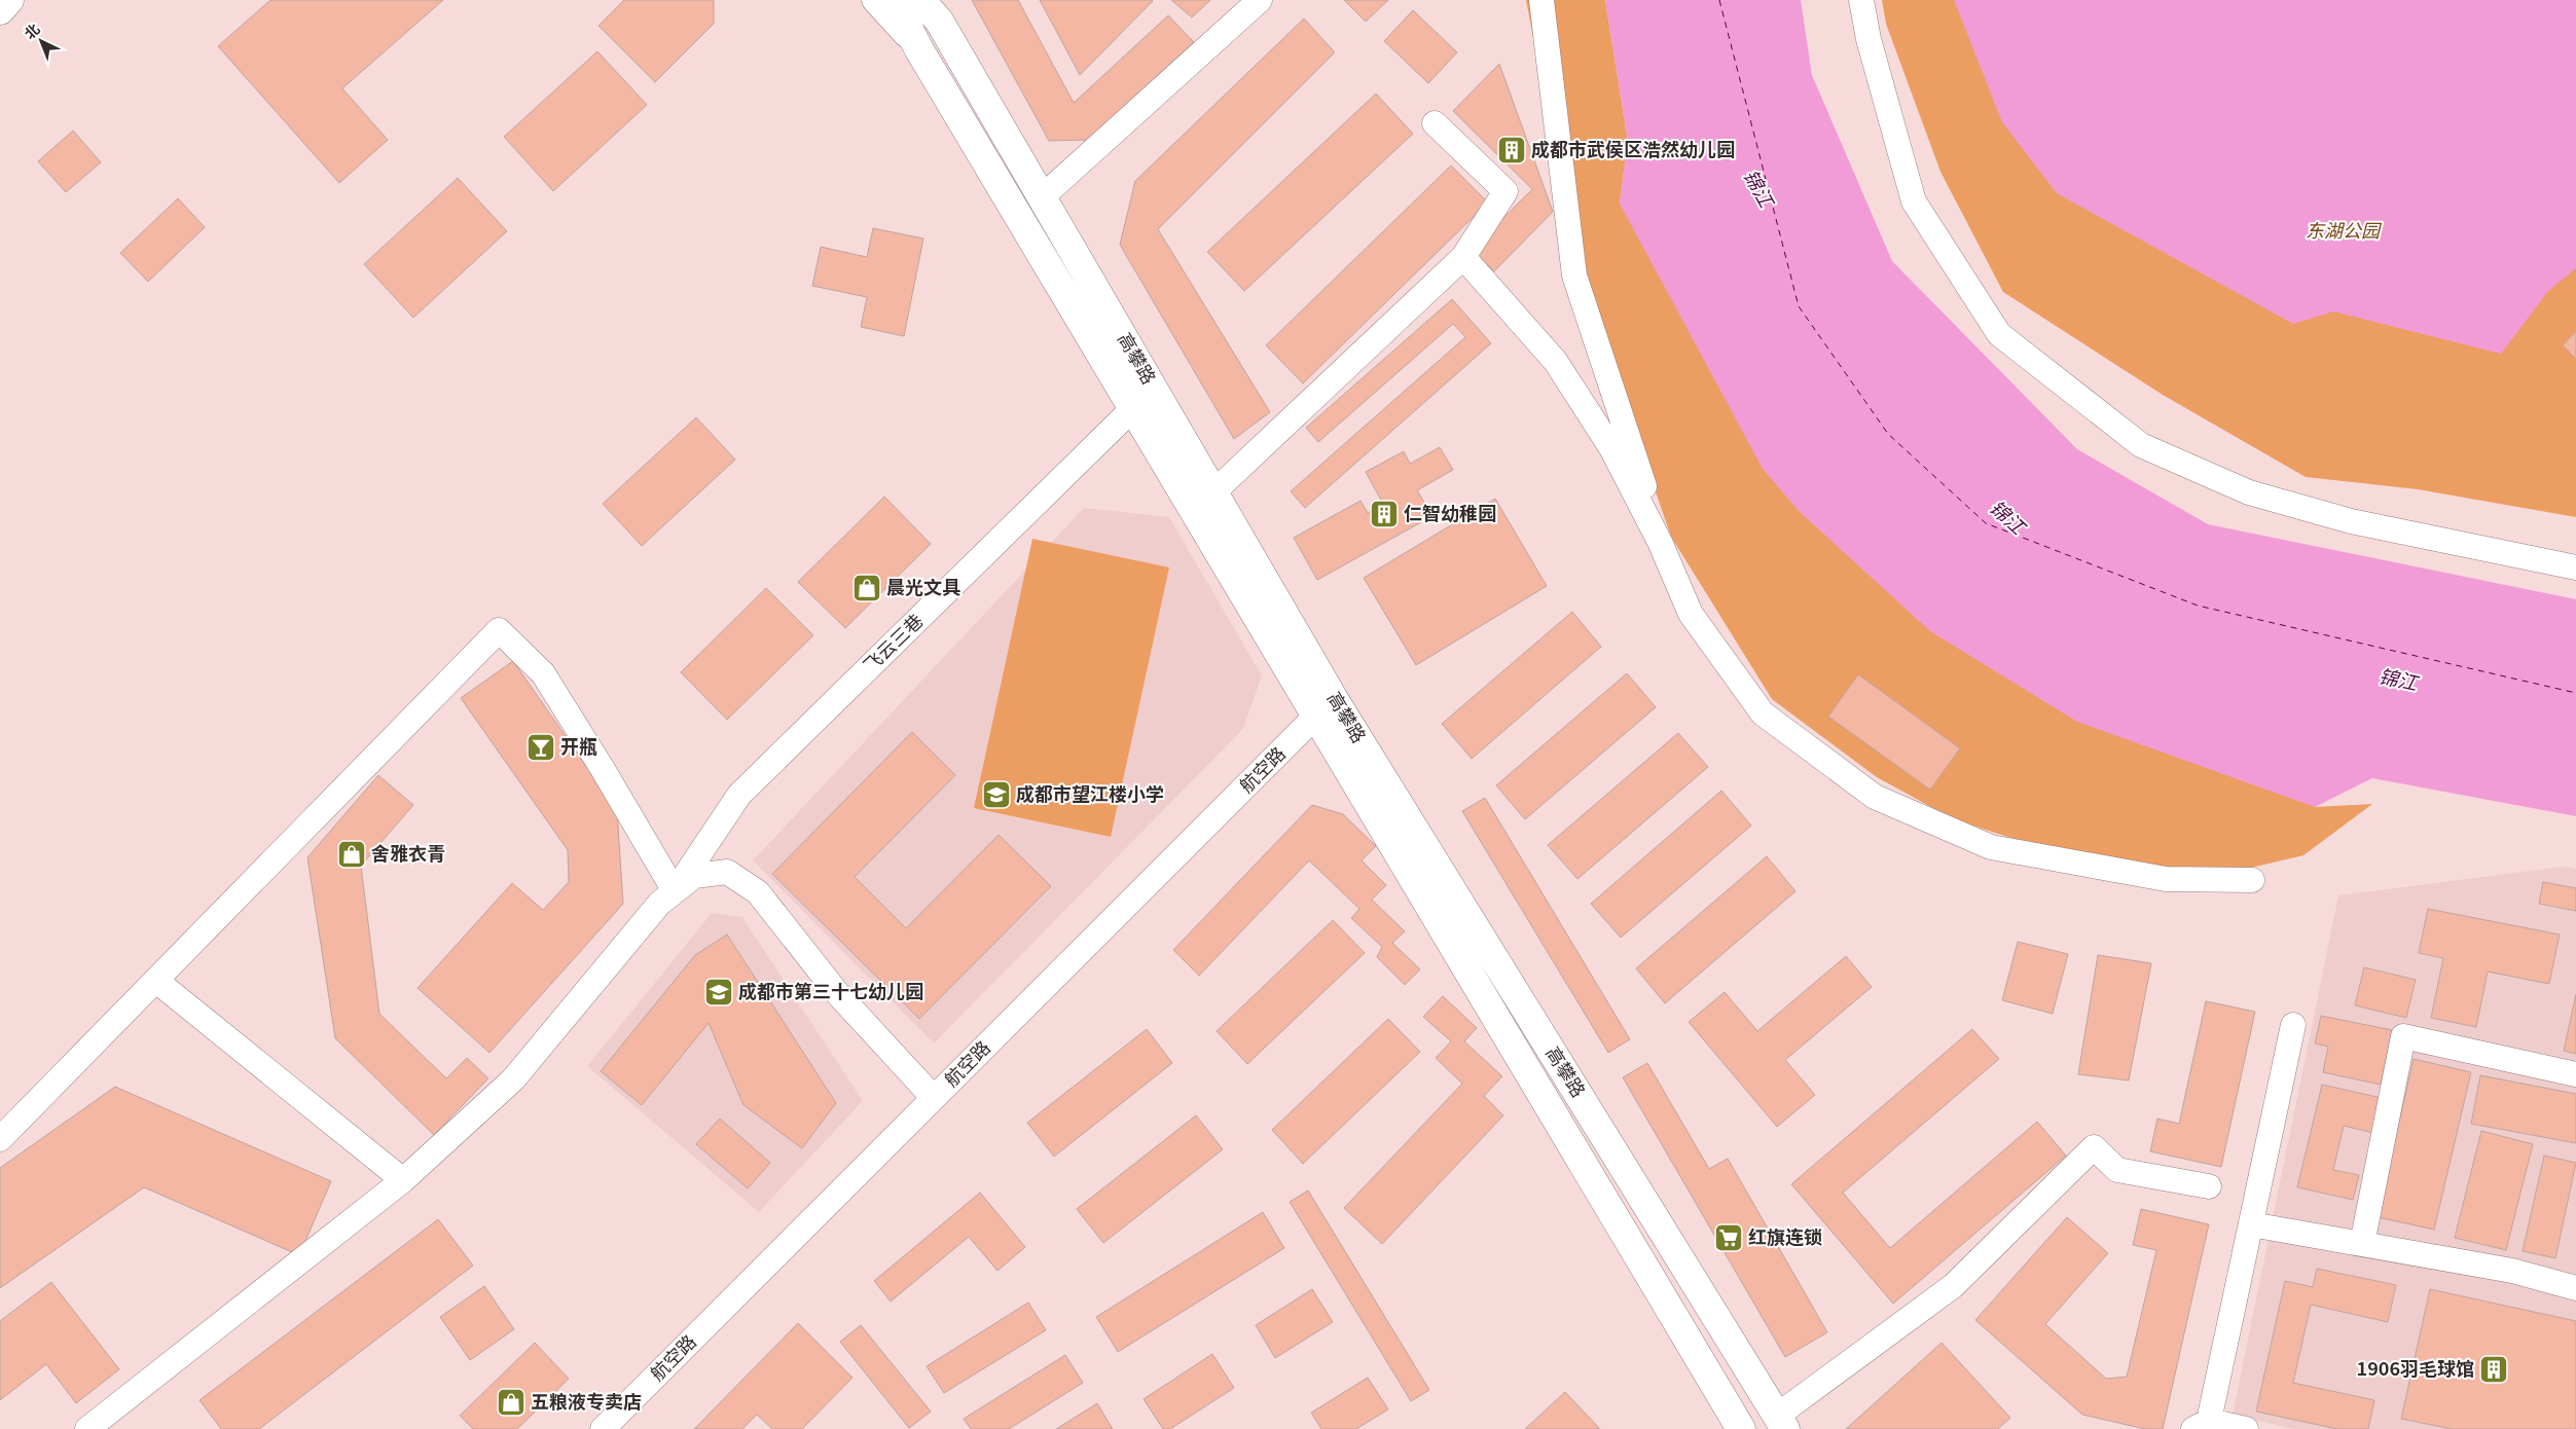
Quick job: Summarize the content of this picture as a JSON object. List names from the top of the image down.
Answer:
{
  "streets": {
    "main road": ["高攀路"],
    "street": ["飞云三巷", "航空路"]
  },
  "crossings": [
    ["高攀路", "飞云三巷"],
    ["高攀路", "航空路"]
  ],
  "water": ["锦江"],
  "parks": ["东湖公园"],
  "places": {
    "building": ["成都市武侯区浩然幼儿园", "仁智幼稚园", "1906羽毛球馆"],
    "shop": ["晨光文具", "舍雅衣青", "五粮液专卖店"],
    "bar": ["开瓶"],
    "school or university": ["成都市望江楼小学", "成都市第三十七幼儿园"],
    "supermarket": ["红旗连锁"]
  },
  "north": "top left"
}
